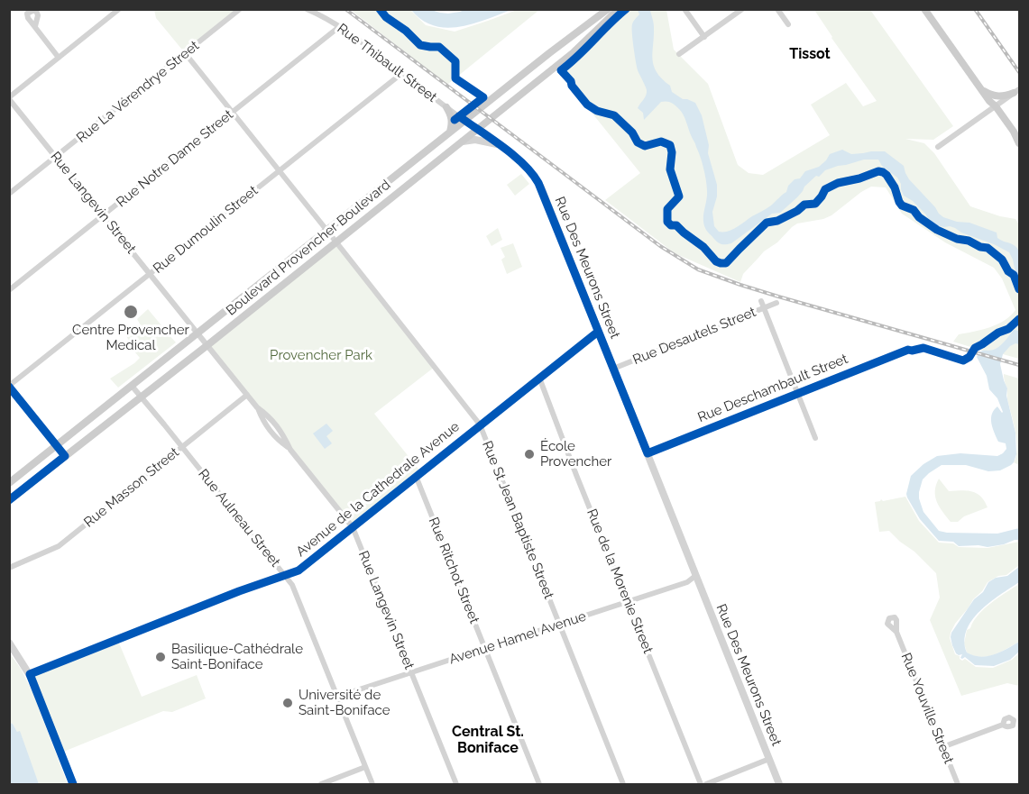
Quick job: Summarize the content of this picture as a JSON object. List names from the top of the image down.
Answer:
{
  "streets": {
    "main road": ["Boulevard Provencher Boulevard", "Rue Des Meurons Street"],
    "street": [
      "Rue Thibault Street",
      "Rue La Vérendrye Street",
      "Rue Notre Dame Street",
      "Rue Langevin Street",
      "Rue Dumoulin Street",
      "Rue Desautels Street",
      "Rue Deschambault Street",
      "Rue Masson Street",
      "Avenue de la Cathedrale Avenue",
      "Rue Aulneau Street",
      "Rue St Jean Baptiste Street",
      "Rue Ritchot Street",
      "Rue de la Morenie Street",
      "Avenue Hamel Avenue",
      "Rue Youville Street"
    ]
  },
  "crossings": [
    ["Rue Thibault Street", "Rue Notre Dame Street"],
    ["Rue Thibault Street", "Rue Dumoulin Street"],
    ["Rue Thibault Street", "Boulevard Provencher Boulevard"],
    ["Rue Thibault Street", "Rue Des Meurons Street"],
    ["Rue La Vérendrye Street", "Rue Langevin Street"],
    ["Rue La Vérendrye Street", "Rue St Jean Baptiste Street"],
    ["Rue Notre Dame Street", "Rue Langevin Street"],
    ["Rue Notre Dame Street", "Rue St Jean Baptiste Street"],
    ["Rue Langevin Street", "Rue Dumoulin Street"],
    ["Rue Langevin Street", "Boulevard Provencher Boulevard"],
    ["Rue Langevin Street", "Rue Masson Street"],
    ["Rue Langevin Street", "Avenue de la Cathedrale Avenue"],
    ["Rue Langevin Street", "Avenue Hamel Avenue"],
    ["Rue Dumoulin Street", "Rue St Jean Baptiste Street"],
    ["Boulevard Provencher Boulevard", "Rue Des Meurons Street"],
    ["Boulevard Provencher Boulevard", "Rue Aulneau Street"],
    ["Boulevard Provencher Boulevard", "Rue St Jean Baptiste Street"],
    ["Rue Des Meurons Street", "Rue Desautels Street"],
    ["Rue Des Meurons Street", "Rue Deschambault Street"],
    ["Rue Des Meurons Street", "Avenue de la Cathedrale Avenue"],
    ["Rue Des Meurons Street", "Avenue Hamel Avenue"],
    ["Rue Masson Street", "Rue Aulneau Street"],
    ["Avenue de la Cathedrale Avenue", "Rue Aulneau Street"],
    ["Avenue de la Cathedrale Avenue", "Rue St Jean Baptiste Street"],
    ["Avenue de la Cathedrale Avenue", "Rue Ritchot Street"],
    ["Avenue de la Cathedrale Avenue", "Rue de la Morenie Street"],
    ["Rue Aulneau Street", "Avenue Hamel Avenue"],
    ["Rue St Jean Baptiste Street", "Avenue Hamel Avenue"],
    ["Rue Ritchot Street", "Avenue Hamel Avenue"],
    ["Rue de la Morenie Street", "Avenue Hamel Avenue"]
  ],
  "districts": ["Tissot", "Central St. Boniface"],
  "parks": ["Provencher Park"],
  "places": [
    "Centre Provencher Medical",
    "École Provencher",
    "Basilique-Cathédrale Saint-Boniface",
    "Université de Saint-Boniface"
  ]
}
